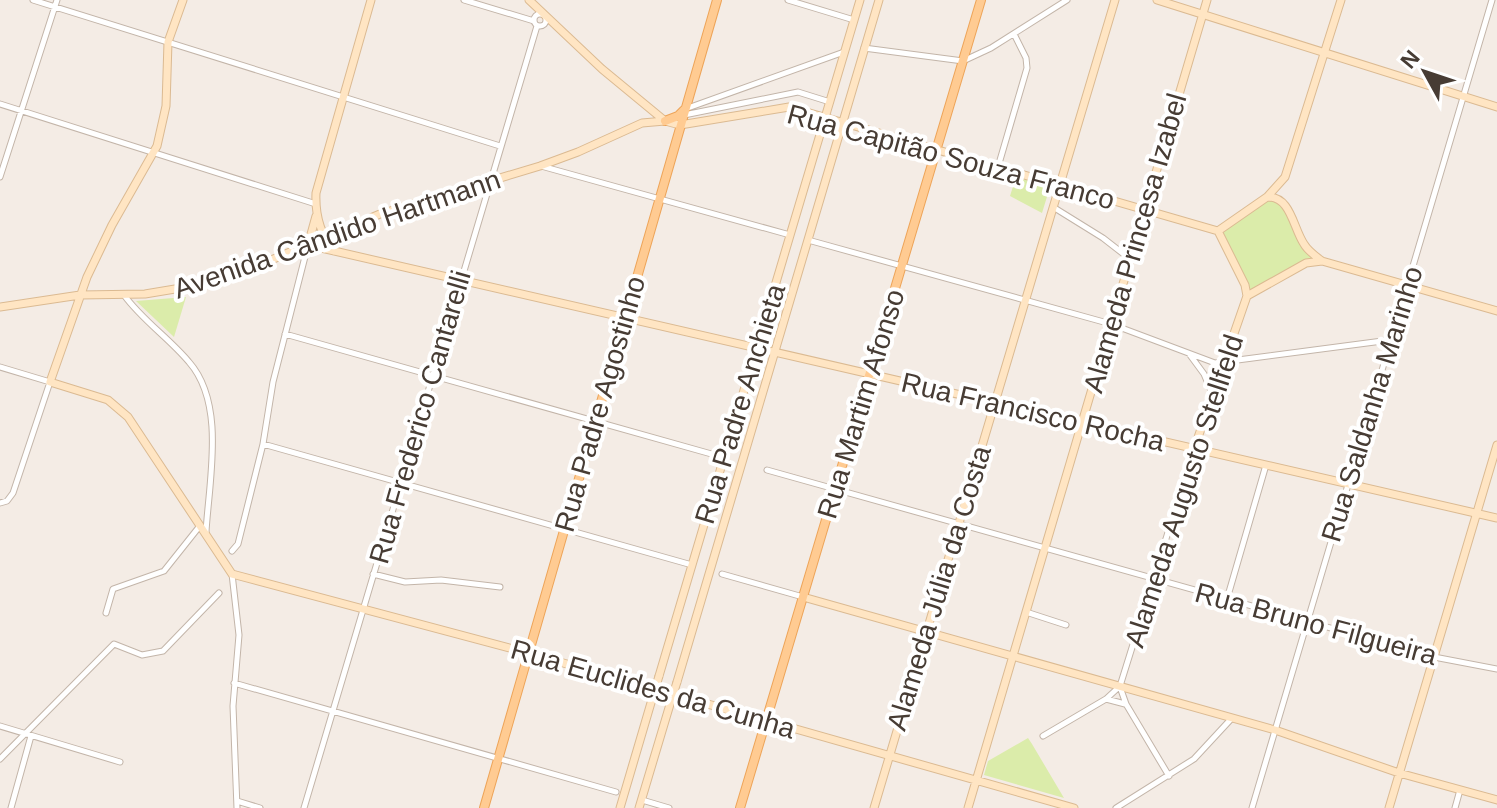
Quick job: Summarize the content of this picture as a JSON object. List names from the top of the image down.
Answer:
{
  "streets": {
    "main road": ["Rua Padre Agostinho", "Rua Martim Afonso"],
    "street": [
      "Rua Capitão Souza Franco",
      "Avenida Cândido Hartmann",
      "Alameda Princesa Izabel",
      "Rua Padre Anchieta",
      "Rua Saldanha Marinho",
      "Rua Francisco Rocha",
      "Rua Frederico Cantarelli",
      "Alameda Augusto Stellfeld",
      "Alameda Júlia da Costa",
      "Rua Bruno Filgueira",
      "Rua Euclides da Cunha"
    ]
  },
  "crossings": [
    ["Rua Capitão Souza Franco", "Alameda Princesa Izabel"],
    ["Rua Capitão Souza Franco", "Rua Padre Agostinho"],
    ["Rua Capitão Souza Franco", "Rua Padre Anchieta"],
    ["Rua Capitão Souza Franco", "Rua Martim Afonso"],
    ["Rua Capitão Souza Franco", "Alameda Júlia da Costa"],
    ["Avenida Cândido Hartmann", "Rua Francisco Rocha"],
    ["Avenida Cândido Hartmann", "Rua Frederico Cantarelli"],
    ["Alameda Princesa Izabel", "Rua Francisco Rocha"],
    ["Alameda Princesa Izabel", "Rua Bruno Filgueira"],
    ["Alameda Princesa Izabel", "Rua Euclides da Cunha"],
    ["Rua Padre Agostinho", "Rua Francisco Rocha"],
    ["Rua Padre Agostinho", "Rua Euclides da Cunha"],
    ["Rua Padre Anchieta", "Rua Francisco Rocha"],
    ["Rua Martim Afonso", "Rua Francisco Rocha"],
    ["Rua Martim Afonso", "Rua Bruno Filgueira"],
    ["Rua Martim Afonso", "Rua Euclides da Cunha"],
    ["Rua Saldanha Marinho", "Rua Francisco Rocha"],
    ["Rua Saldanha Marinho", "Rua Bruno Filgueira"],
    ["Rua Francisco Rocha", "Rua Frederico Cantarelli"],
    ["Rua Francisco Rocha", "Alameda Augusto Stellfeld"],
    ["Rua Francisco Rocha", "Alameda Júlia da Costa"],
    ["Rua Frederico Cantarelli", "Rua Euclides da Cunha"],
    ["Alameda Augusto Stellfeld", "Rua Bruno Filgueira"],
    ["Alameda Júlia da Costa", "Rua Bruno Filgueira"],
    ["Alameda Júlia da Costa", "Rua Euclides da Cunha"]
  ],
  "north": "top left"
}
